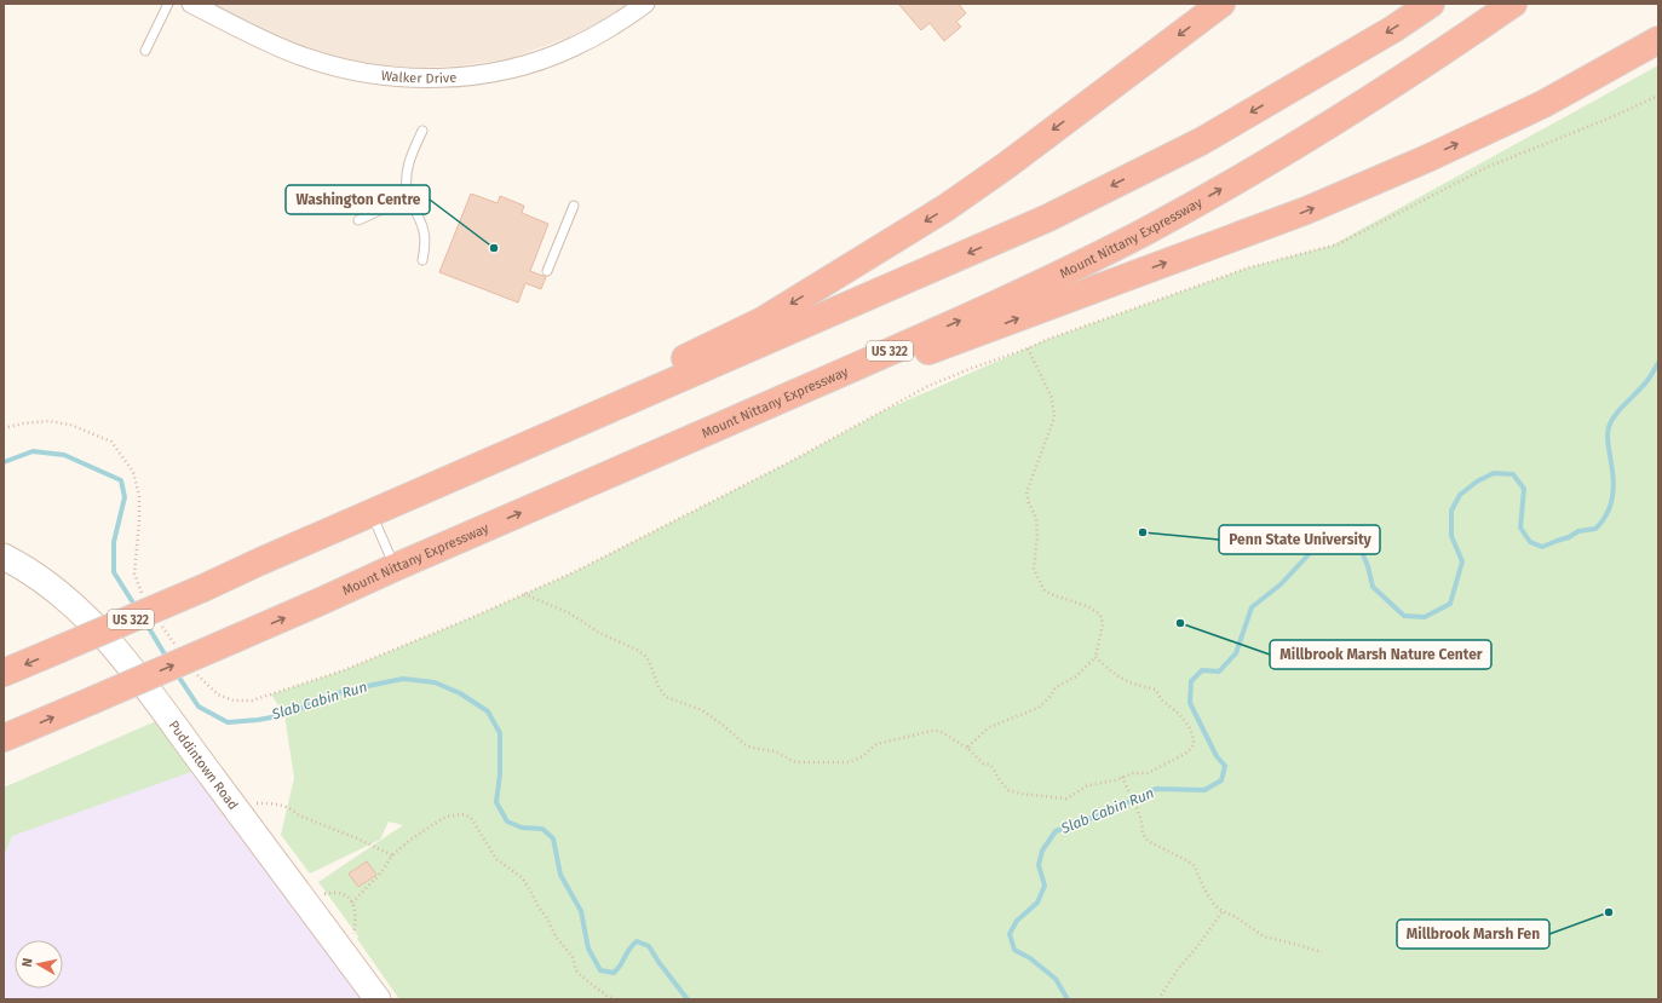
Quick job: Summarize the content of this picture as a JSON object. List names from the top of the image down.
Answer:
{
  "streets": {
    "highway": ["Mount Nittany Expressway", "US 322"],
    "street": ["Walker Drive", "Puddintown Road"]
  },
  "water": ["Slab Cabin Run"],
  "places": [
    "Washington Centre",
    "Penn State University",
    "Millbrook Marsh Nature Center",
    "Millbrook Marsh Fen"
  ],
  "north": "left"
}
